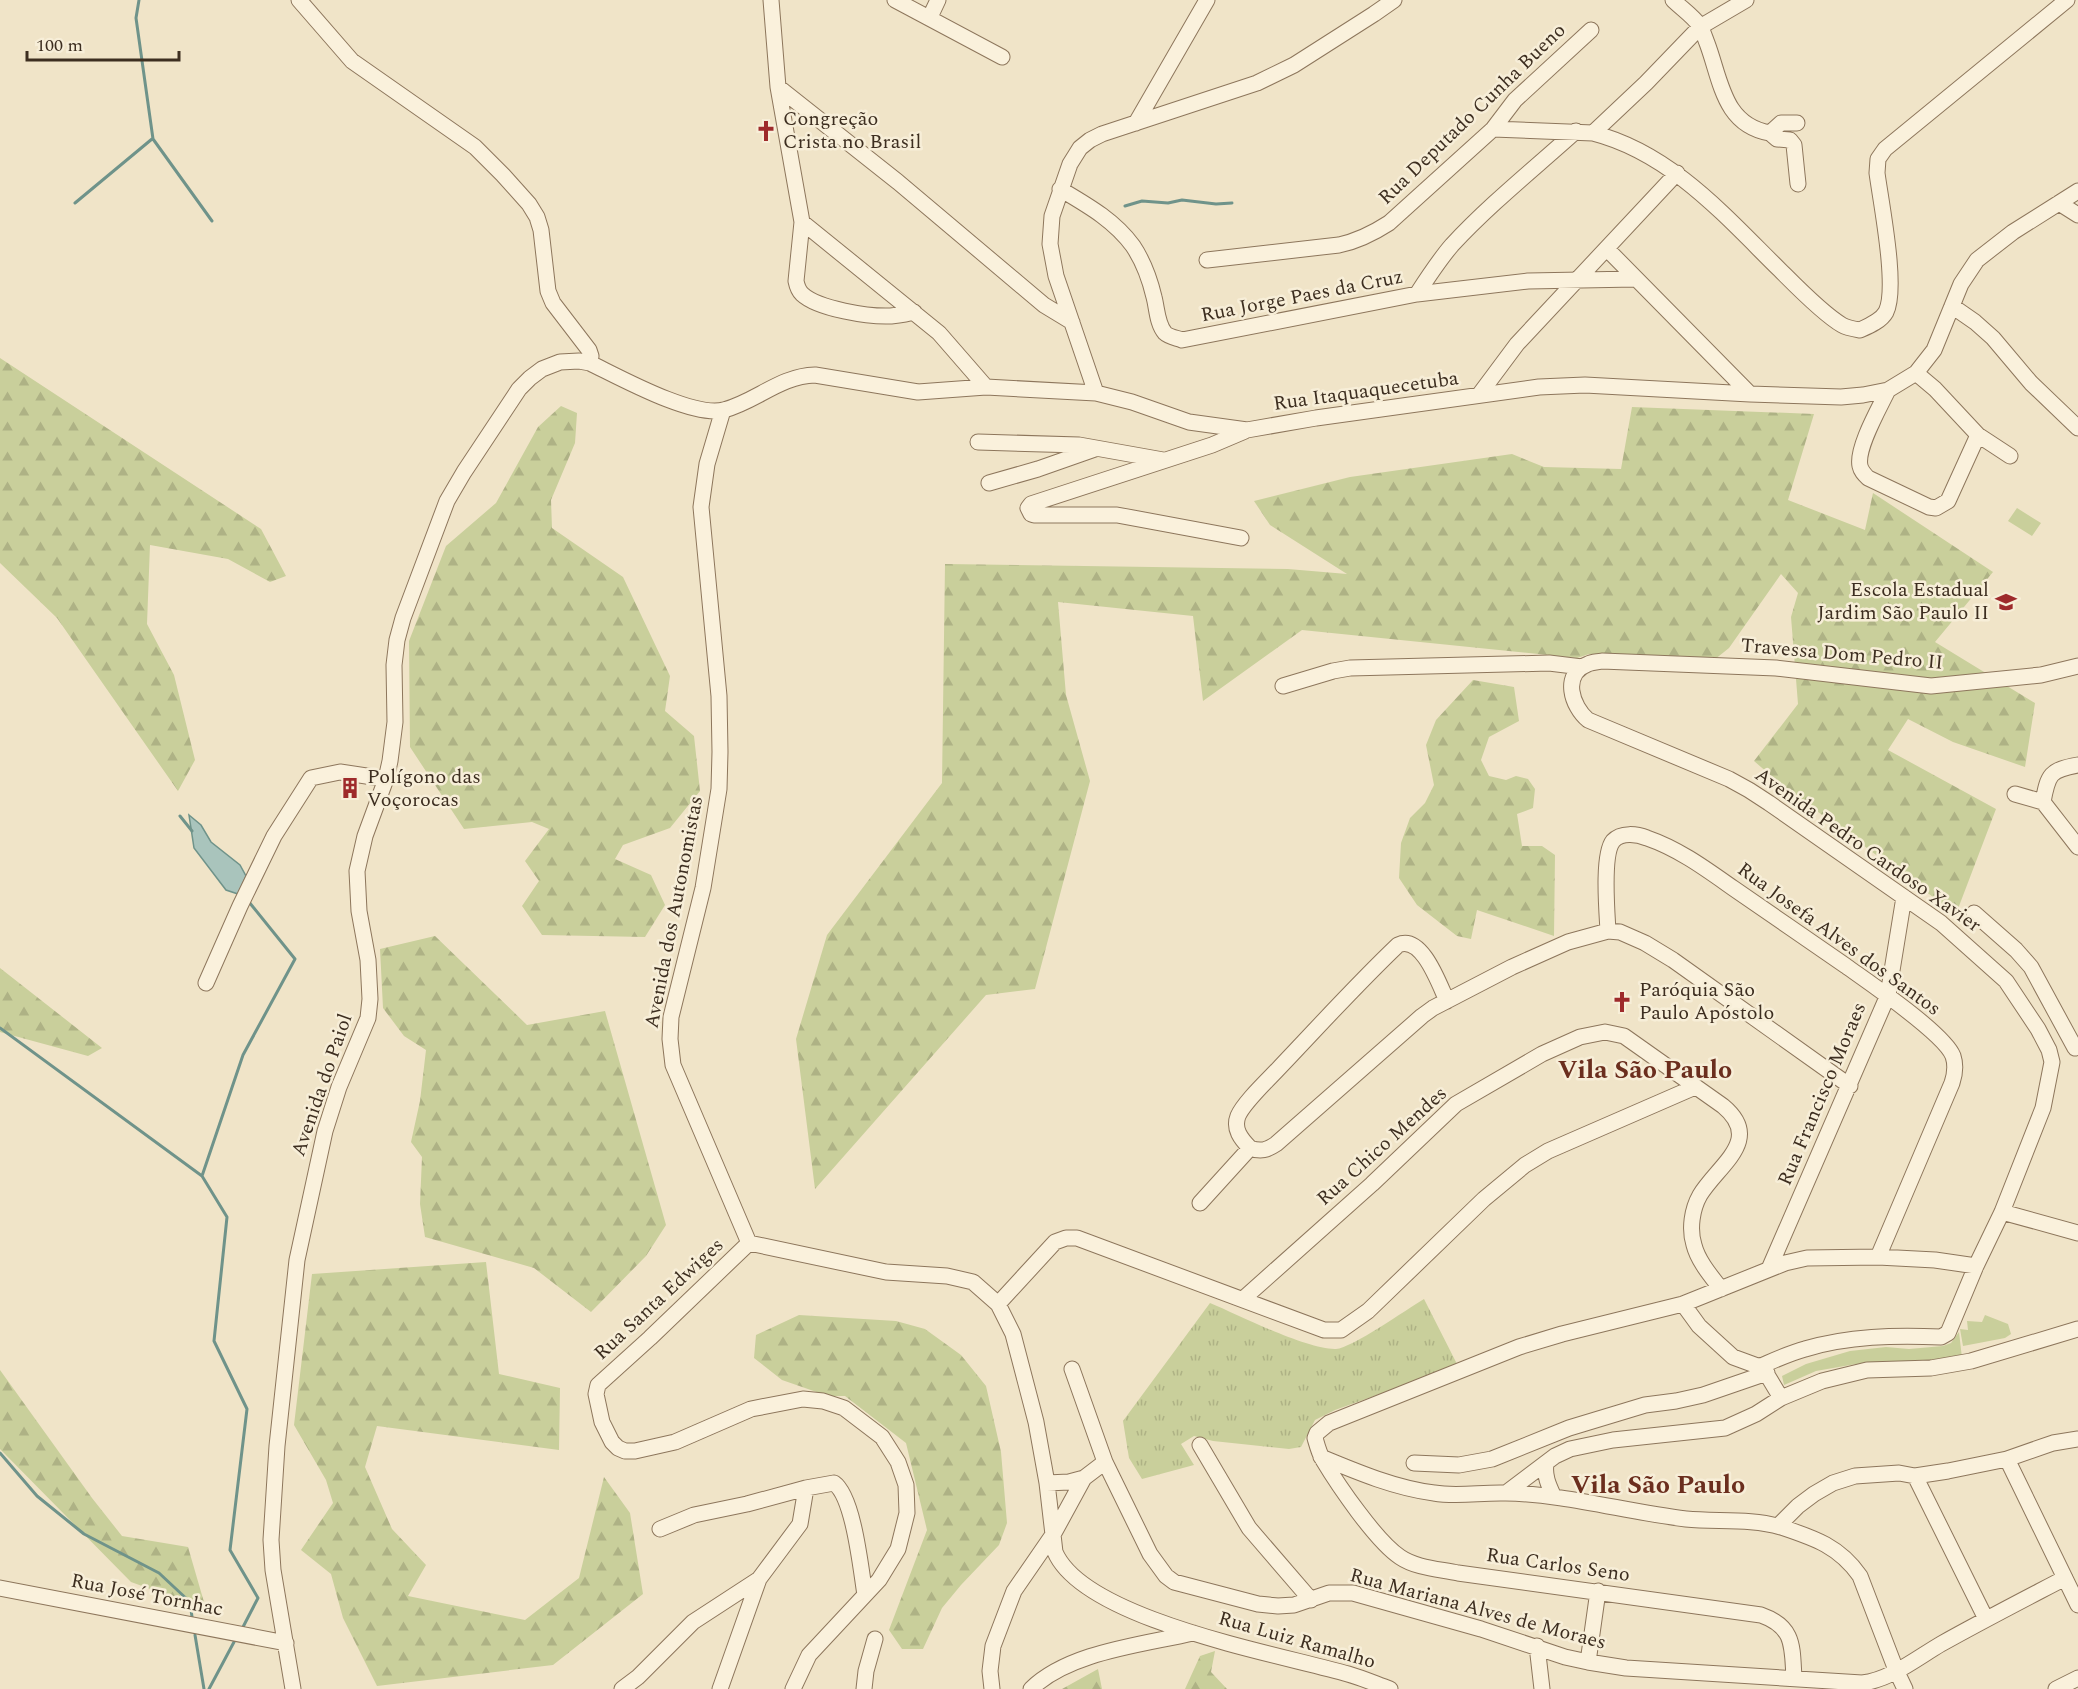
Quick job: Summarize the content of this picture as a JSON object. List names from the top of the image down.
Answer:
{
  "streets": {
    "street": [
      "Rua Deputado Cunha Bueno",
      "Rua Jorge Paes da Cruz",
      "Rua Itaquaquecetuba",
      "Travessa Dom Pedro II",
      "Avenida Pedro Cardoso Xavier",
      "Avenida dos Autonomistas",
      "Rua Josefa Alves dos Santos",
      "Avenida do Paiol",
      "Rua Francisco Moraes",
      "Rua Chico Mendes",
      "Rua Santa Edwiges",
      "Rua Carlos Seno",
      "Rua José Tornhac",
      "Rua Mariana Alves de Moraes",
      "Rua Luiz Ramalho"
    ]
  },
  "crossings": [
    ["Rua Itaquaquecetuba", "Avenida dos Autonomistas"],
    ["Travessa Dom Pedro II", "Avenida Pedro Cardoso Xavier"],
    ["Avenida Pedro Cardoso Xavier", "Rua Francisco Moraes"],
    ["Avenida dos Autonomistas", "Rua Santa Edwiges"],
    ["Rua Josefa Alves dos Santos", "Rua Francisco Moraes"],
    ["Avenida do Paiol", "Rua José Tornhac"],
    ["Rua Carlos Seno", "Rua Mariana Alves de Moraes"]
  ],
  "districts": ["Vila São Paulo", "Vila São Paulo"],
  "places": {
    "church": ["Congreção Crista no Brasil", "Paróquia São Paulo Apóstolo"],
    "school or university": ["Escola Estadual Jardim São Paulo II"],
    "building": ["Polígono das Voçorocas"]
  },
  "scale_bar": "100 m"
}
